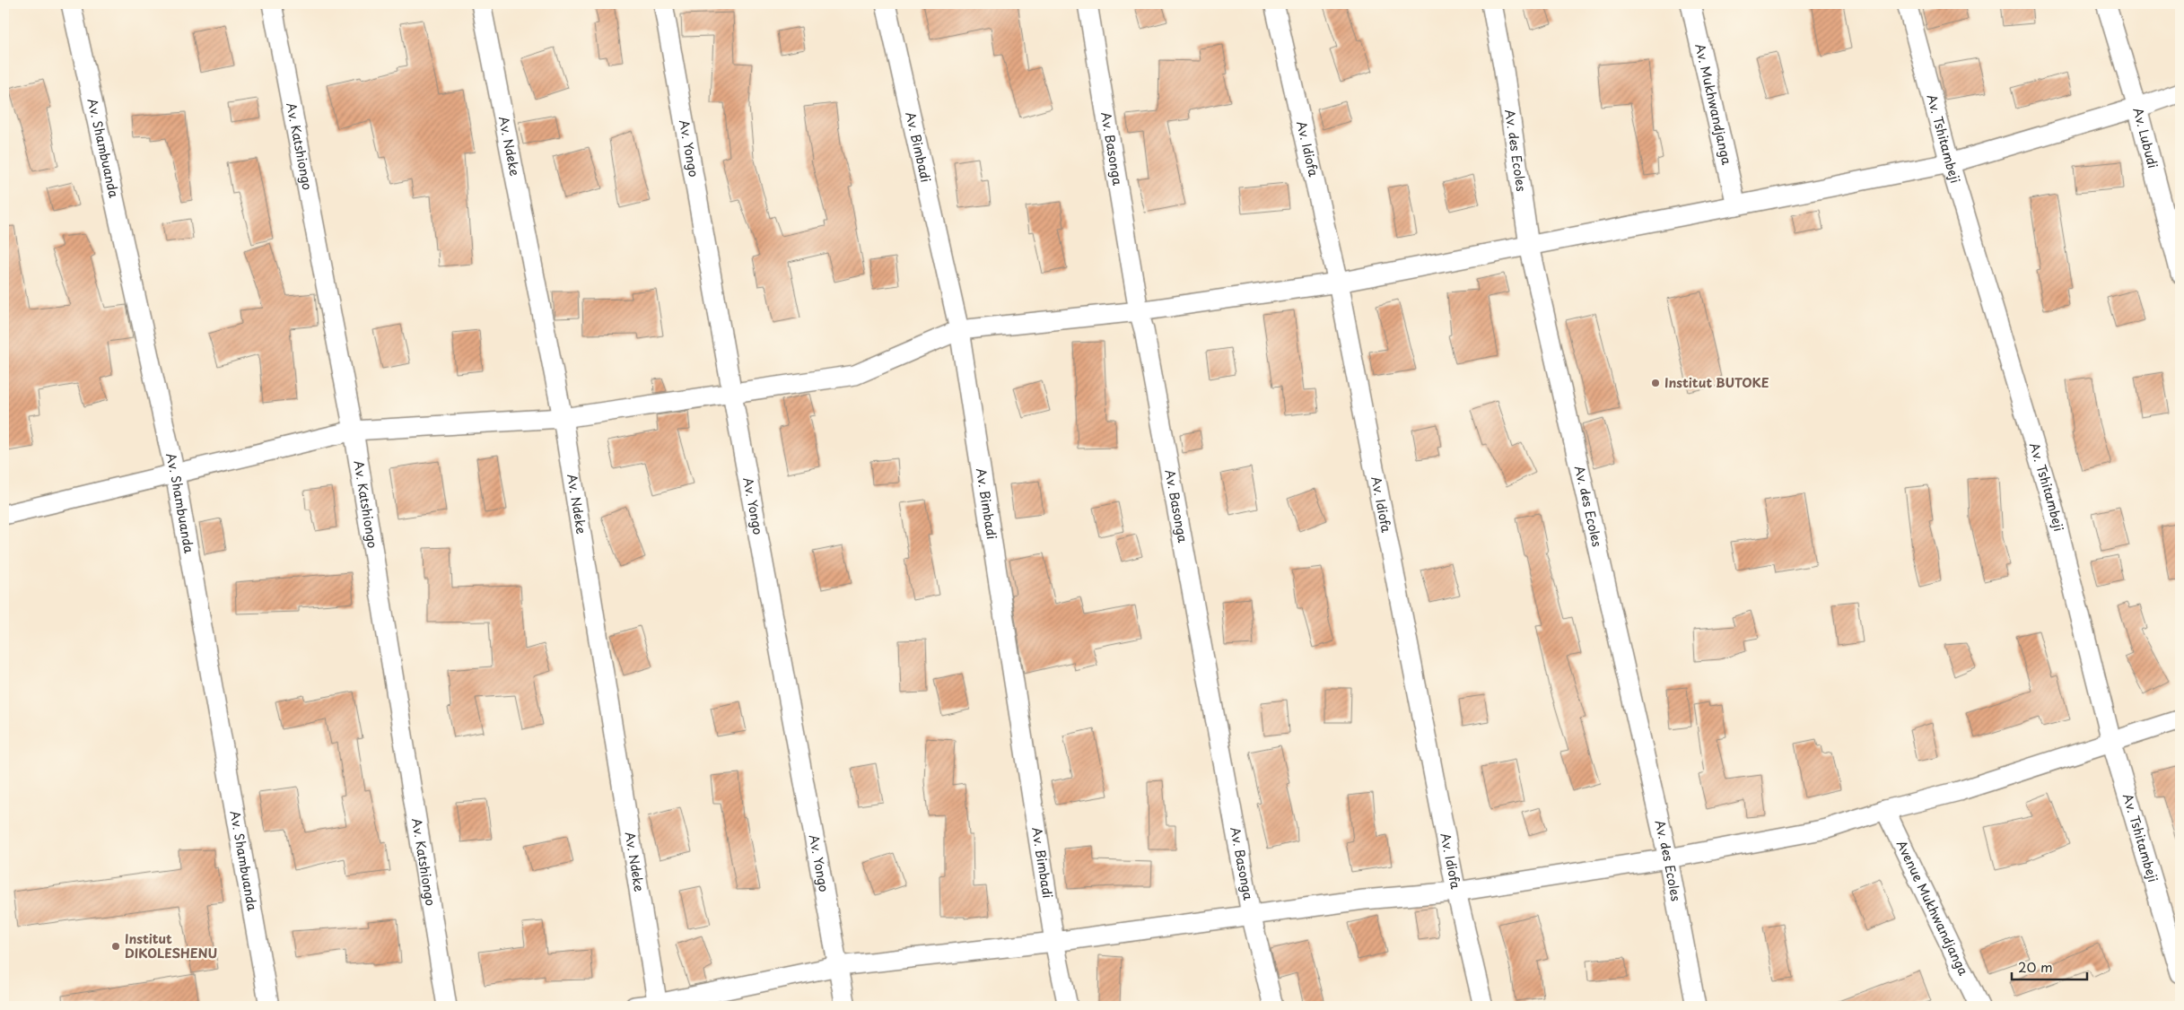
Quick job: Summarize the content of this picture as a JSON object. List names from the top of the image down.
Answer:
{
  "streets": {
    "street": [
      "Av. Mukhwandjanga",
      "Av. Lubudi",
      "Av. Tshitambeji",
      "Av. Bimbadi",
      "Av. Katshiongo",
      "Av. Ndeke",
      "Av. Shambuanda",
      "Av. Yongo",
      "Av. Basonga",
      "Av. Idiofa",
      "Av. des Ecoles",
      "Avenue Mukhwandjanga"
    ]
  },
  "places": ["Institut BUTOKE", "Institut DIKOLESHENU"],
  "scale_bar": "20 m"
}
